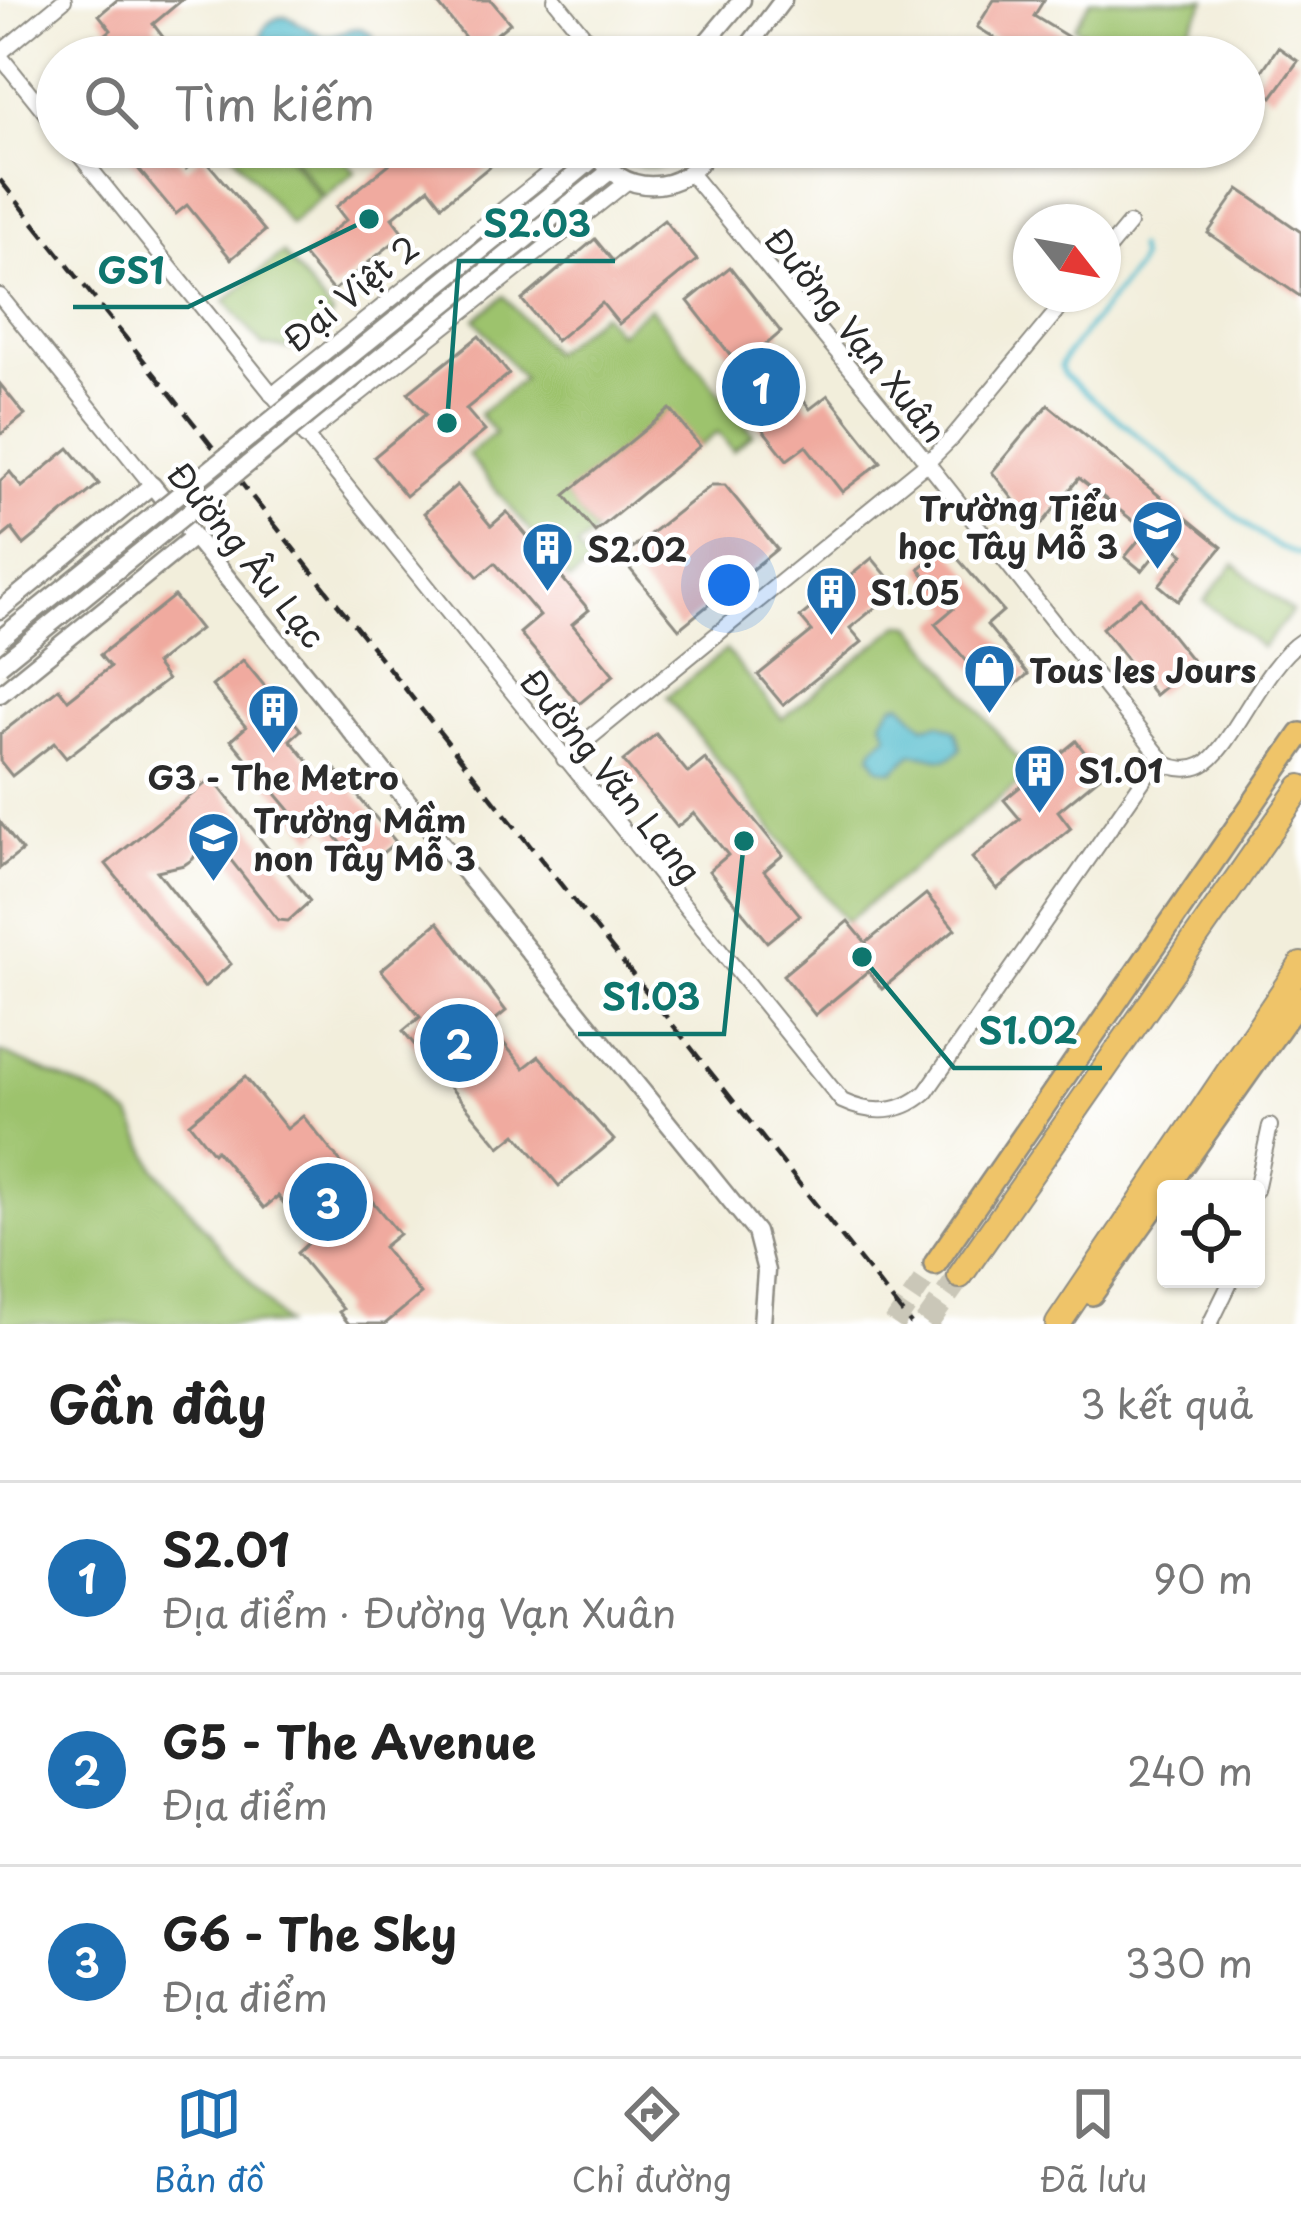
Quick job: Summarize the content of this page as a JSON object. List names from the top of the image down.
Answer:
{
  "streets": {
    "street": [
      "Đại Việt 2",
      "Đường Vạn Xuân",
      "Đường Âu Lạc",
      "Đường Văn Lang"
    ]
  },
  "crossings": [
    ["Đại Việt 2", "Đường Văn Lang"],
    ["Đường Vạn Xuân", "Đường Văn Lang"]
  ],
  "places": {
    "other": [
      "GS1",
      "S2.03",
      "S1.03",
      "S1.02"
    ],
    "school or university": ["Trường Tiểu học Tây Mỗ 3", "Trường Mầm non Tây Mỗ 3"],
    "building": [
      "S2.02",
      "S1.05",
      "G3 - The Metro",
      "S1.01"
    ],
    "shop": ["Tous les Jours"]
  },
  "north": "bottom right",
  "page": {
    "search": "Tìm kiếm",
    "pins": ["1", "2", "3"],
    "heading": ["Gần đây", "3 kết quả"],
    "list": [
      {
        "mark": "1",
        "name": "S2.01",
        "note": "Địa điểm · Đường Vạn Xuân",
        "value": "90 m"
      },
      {
        "mark": "2",
        "name": "G5 - The Avenue",
        "note": "Địa điểm",
        "value": "240 m"
      },
      {
        "mark": "3",
        "name": "G6 - The Sky",
        "note": "Địa điểm",
        "value": "330 m"
      }
    ],
    "nav": ["Bản đồ", "Chỉ đường", "Đã lưu"]
  }
}
